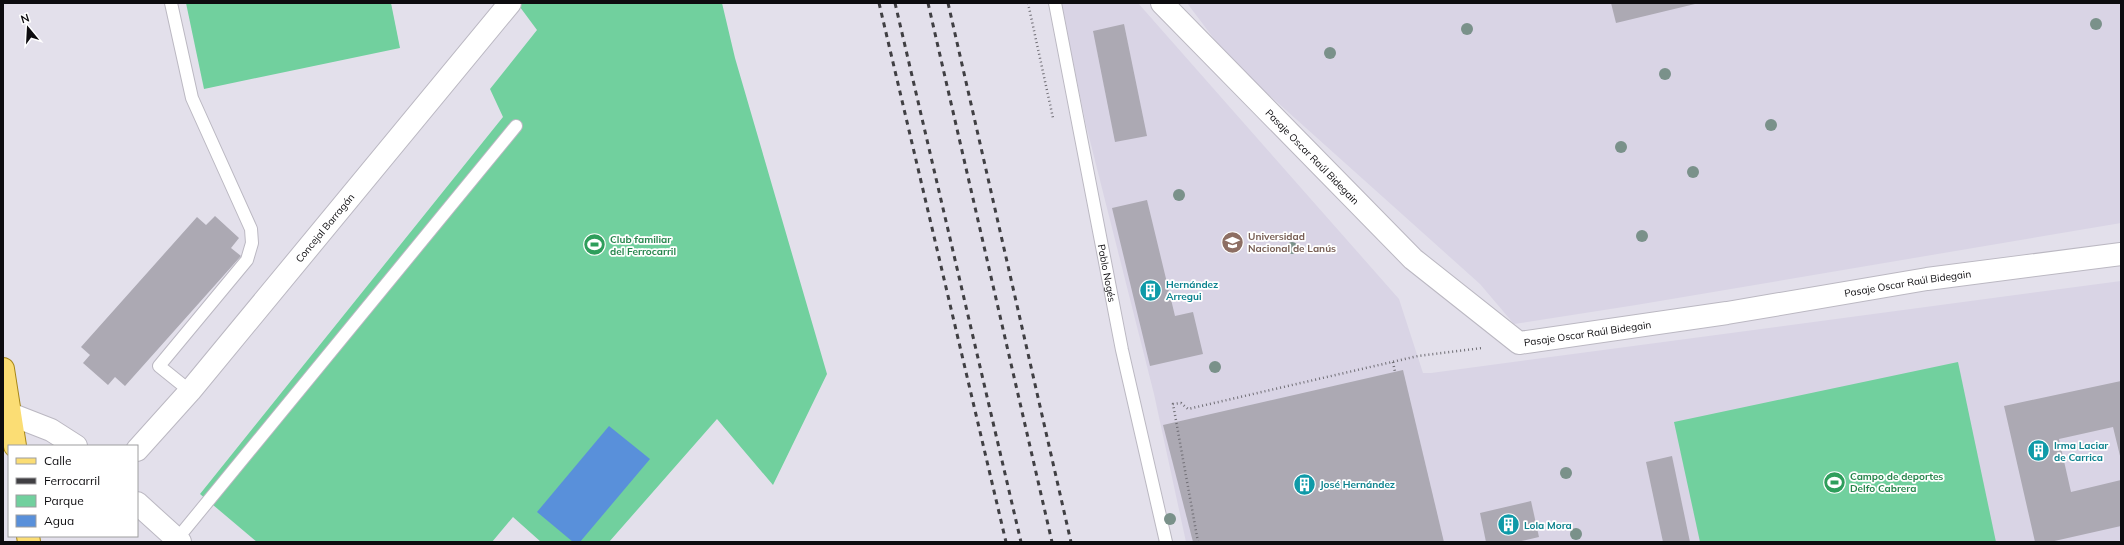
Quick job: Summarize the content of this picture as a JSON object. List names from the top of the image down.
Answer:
{
  "streets": {
    "street": ["Pasaje Oscar Raúl Bidegain", "Concejal Barragán"],
    "lane": ["Pablo Nogés"]
  },
  "places": {
    "school or university": ["Universidad Nacional de Lanús"],
    "sports": ["Club familiar del Ferrocarril", "Campo de deportes Delfo Cabrera"],
    "building": [
      "Hernández Arregui",
      "Irma Laciar de Carrica",
      "José Hernández",
      "Lola Mora"
    ]
  },
  "legend": [
    "Calle",
    "Ferrocarril",
    "Parque",
    "Agua"
  ],
  "north": "top"
}
